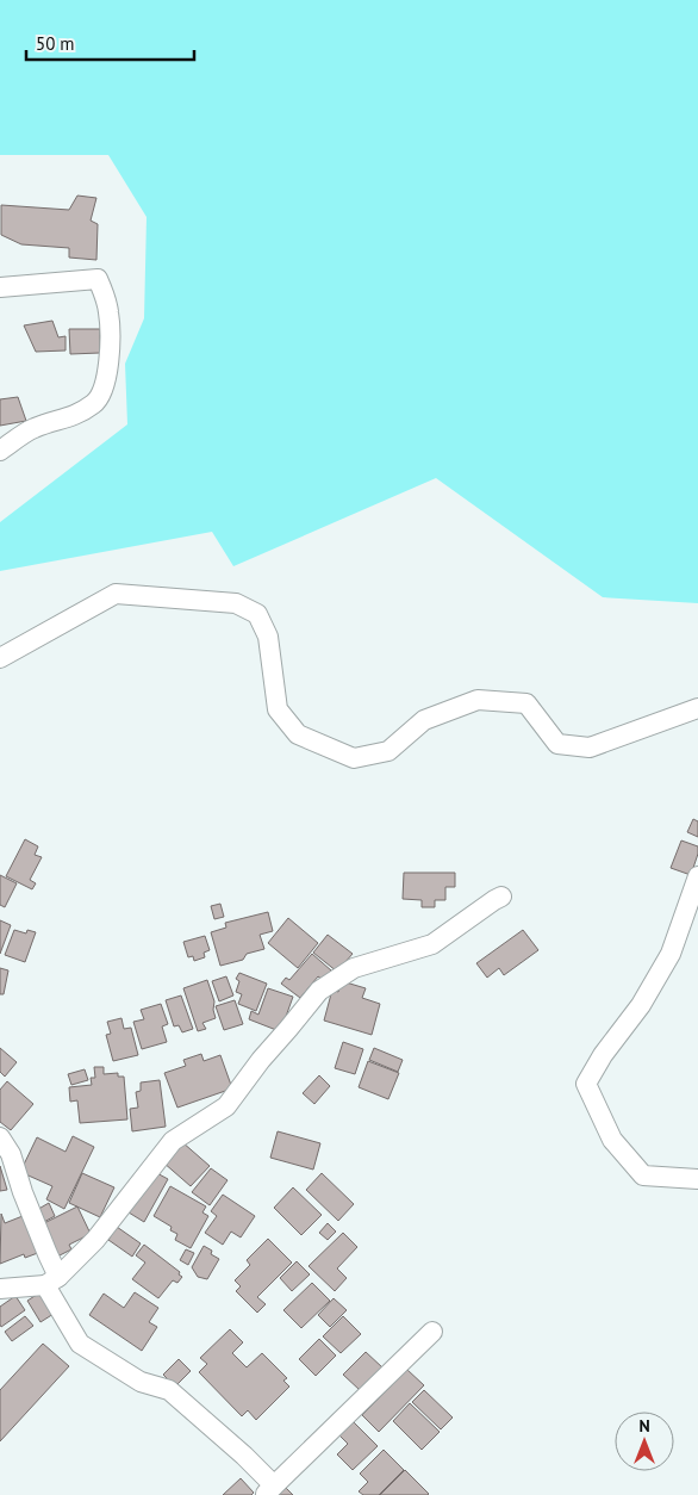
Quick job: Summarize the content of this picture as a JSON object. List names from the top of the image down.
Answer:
{
  "scale_bar": "50 m",
  "north": "top"
}
